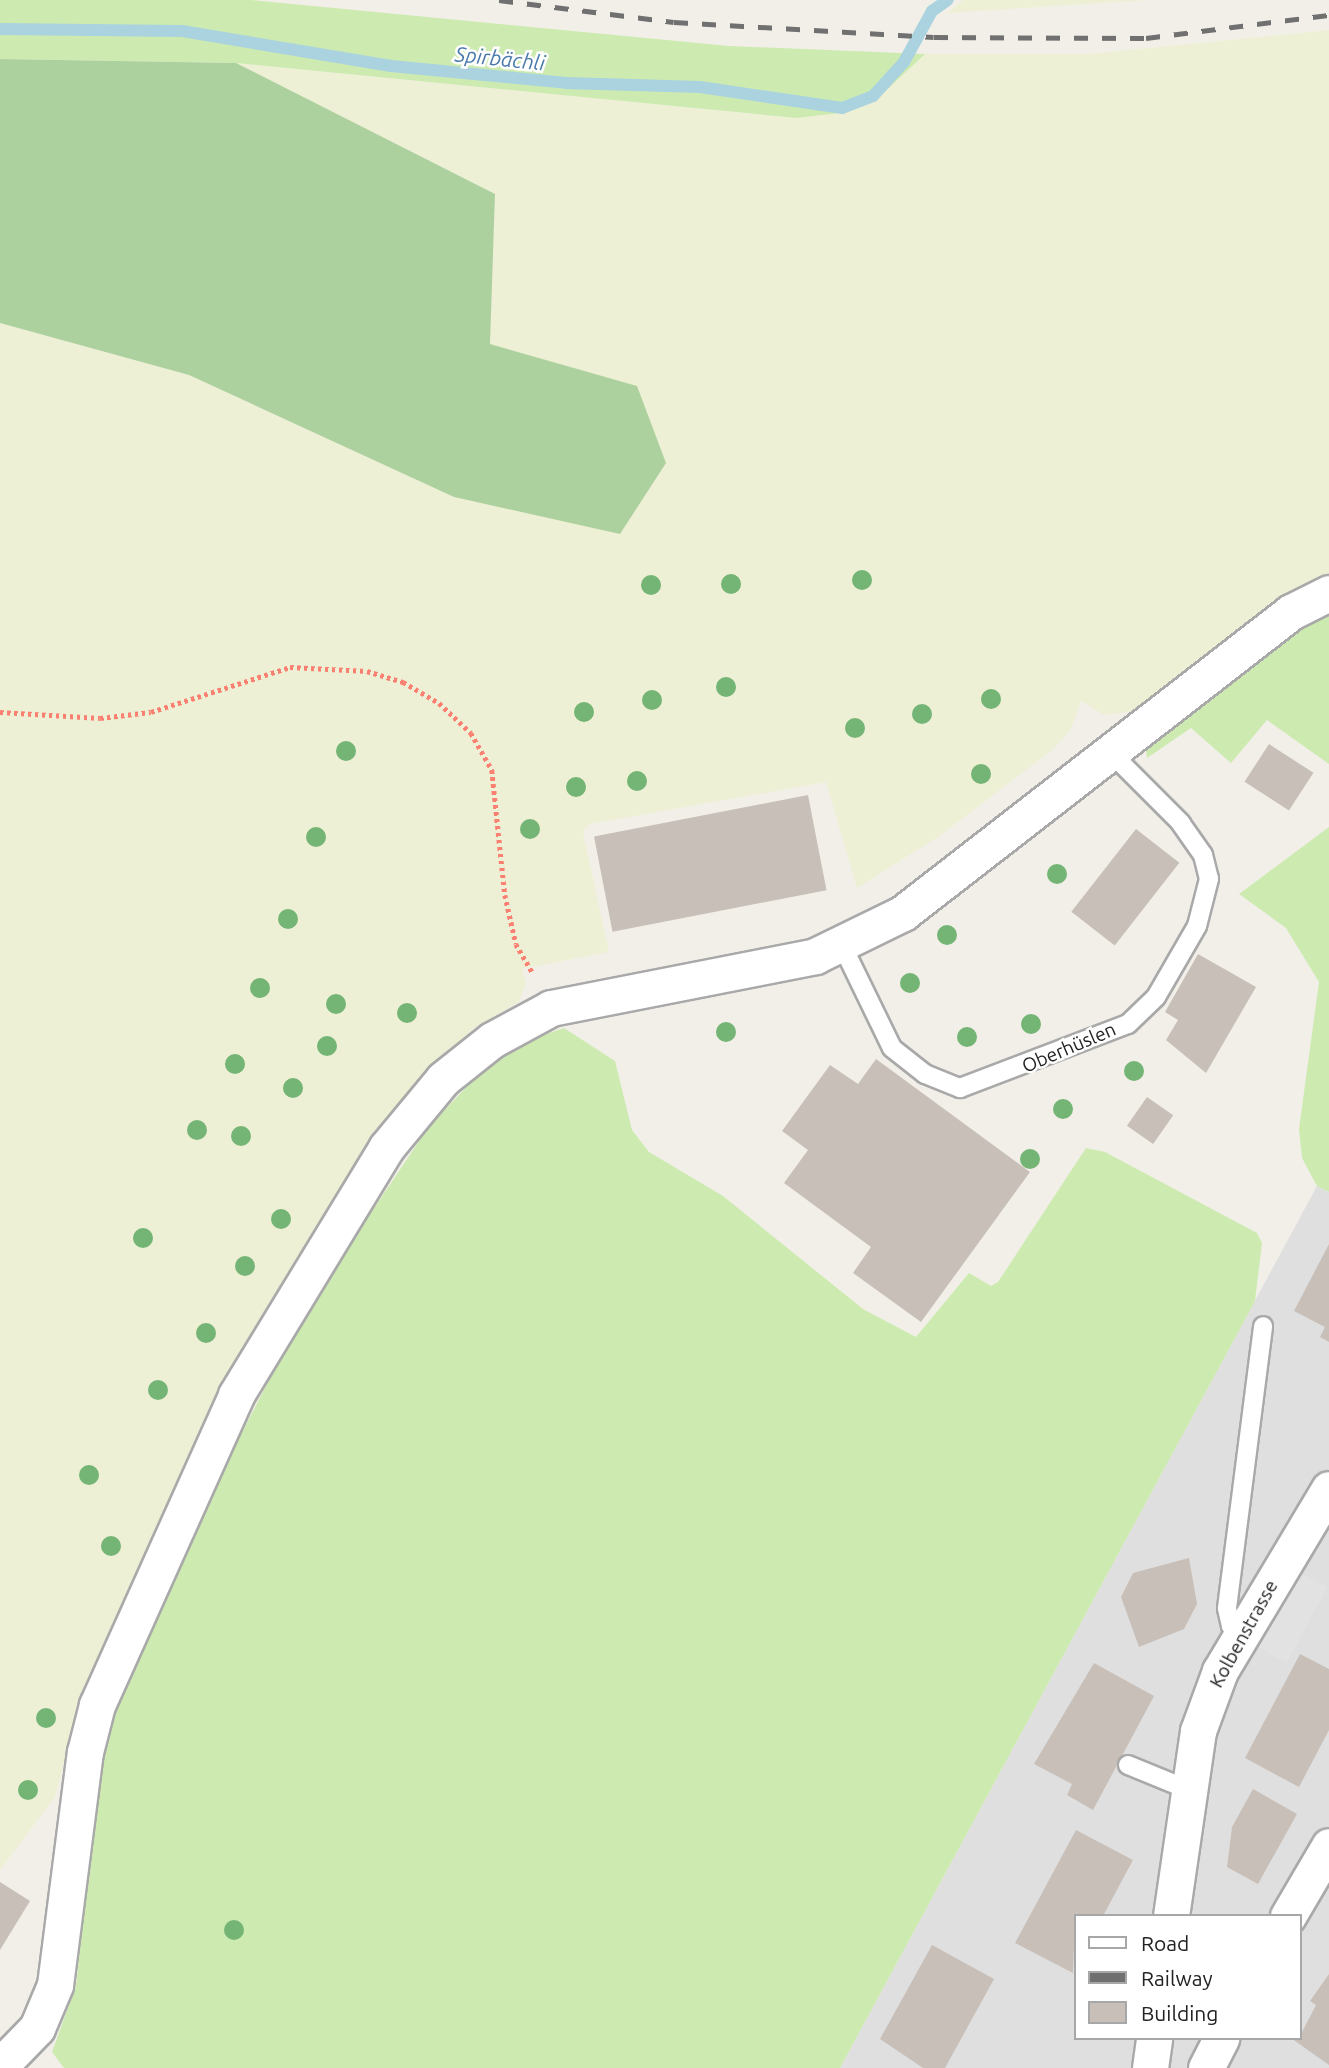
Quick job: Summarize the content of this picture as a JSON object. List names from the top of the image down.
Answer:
{
  "streets": {
    "street": ["Kolbenstrasse"],
    "lane": ["Oberhüslen"]
  },
  "water": ["Spirbächli"],
  "legend": ["Road", "Railway", "Building"]
}
